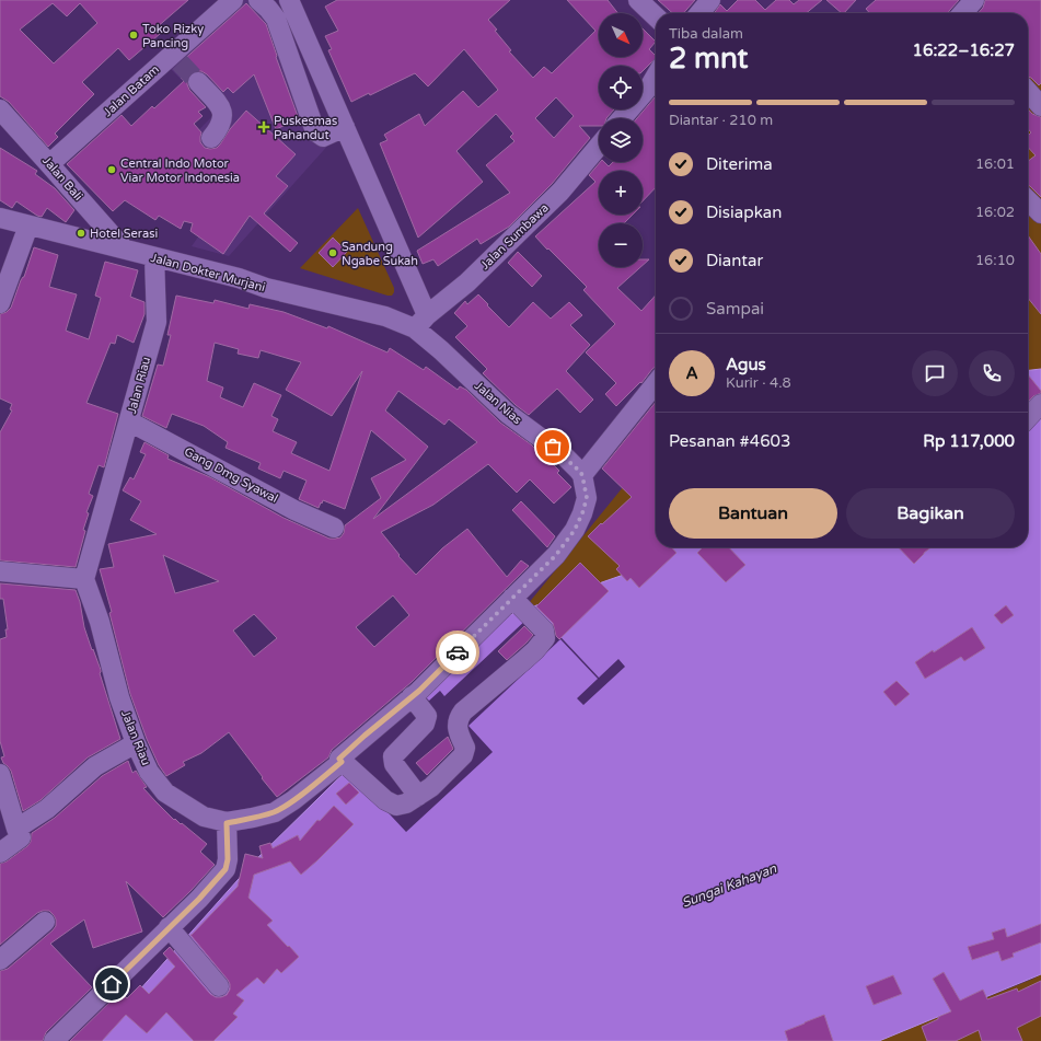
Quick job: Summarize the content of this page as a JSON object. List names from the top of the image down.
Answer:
{
  "streets": {
    "street": [
      "Jalan Batam",
      "Jalan Bali",
      "Jalan Sumbawa",
      "Jalan Dokter Murjani",
      "Jalan Riau",
      "Jalan Nias",
      "Gang Dmg Syawal"
    ]
  },
  "crossings": [
    ["Jalan Batam", "Jalan Bali"],
    ["Jalan Bali", "Jalan Dokter Murjani"],
    ["Jalan Sumbawa", "Jalan Dokter Murjani"],
    ["Jalan Sumbawa", "Jalan Nias"],
    ["Jalan Dokter Murjani", "Jalan Riau"],
    ["Jalan Dokter Murjani", "Jalan Nias"],
    ["Jalan Riau", "Jalan Nias"],
    ["Jalan Riau", "Gang Dmg Syawal"]
  ],
  "water": ["Sungai Kahayan"],
  "places": {
    "other": [
      "Toko Rizky Pancing",
      "Central Indo Motor Viar Motor Indonesia",
      "Hotel Serasi",
      "Sandung Ngabe Sukah"
    ],
    "health": ["Puskesmas Pahandut"]
  },
  "north": "bottom right",
  "page": {
    "map_buttons": ["+", "−"],
    "heading": ["2 mnt", "Tiba dalam", "16:22–16:27"],
    "panel": [
      "Agus",
      "Kurir · 4.8",
      "Pesanan #4603",
      "Rp 117,000"
    ],
    "bar": "Diantar · 210 m",
    "list": [
      ["Diterima", "16:01"],
      ["Disiapkan", "16:02"],
      ["Diantar", "16:10"],
      "Sampai"
    ],
    "round": "A",
    "buttons": ["Bantuan", "Bagikan"]
  }
}
